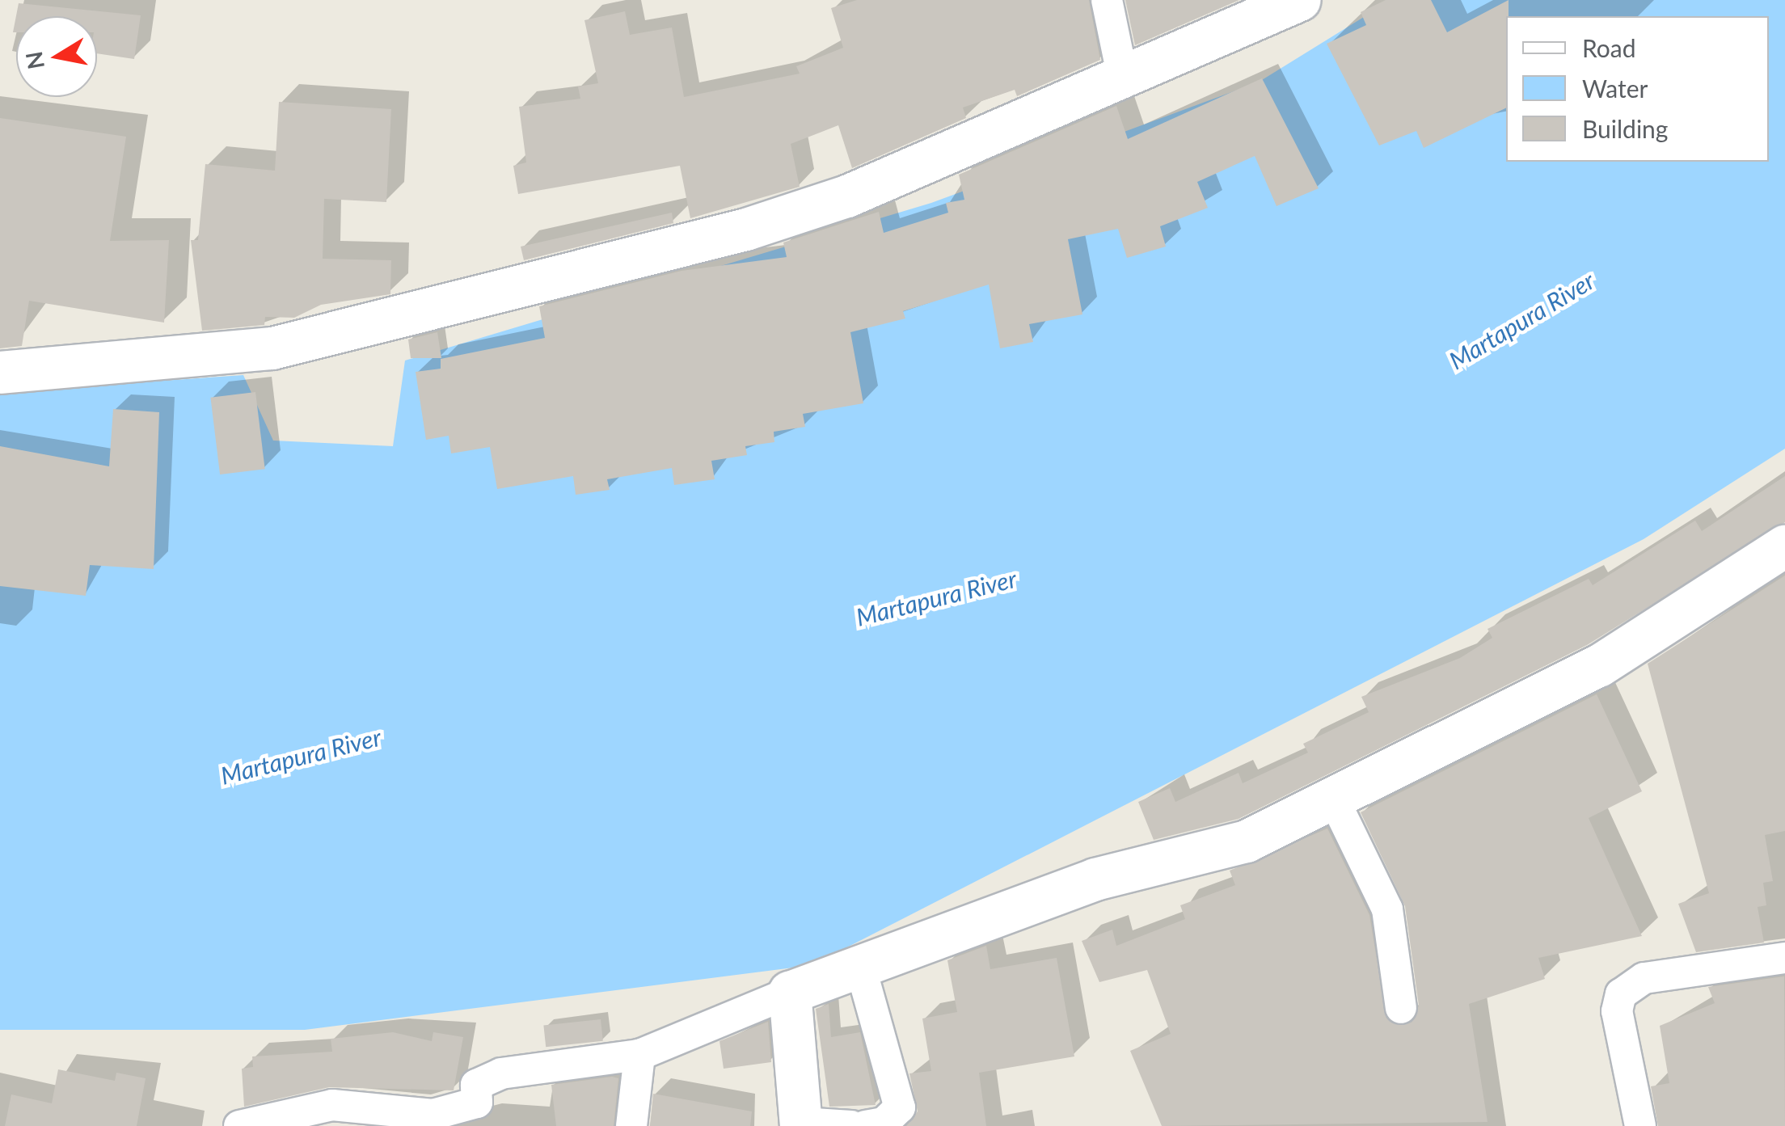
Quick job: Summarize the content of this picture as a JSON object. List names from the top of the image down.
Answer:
{
  "water": ["Martapura River"],
  "legend": ["Road", "Water", "Building"],
  "north": "left"
}
